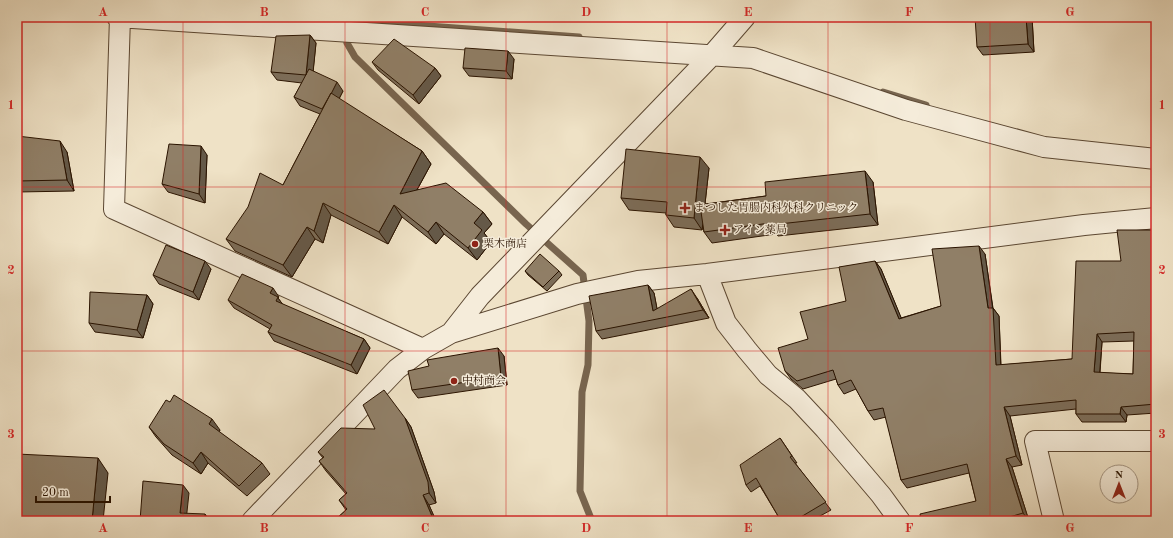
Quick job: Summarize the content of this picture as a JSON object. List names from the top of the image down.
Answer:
{
  "places": {
    "health": ["まつした胃腸内科外科クリニック", "アイン薬局"],
    "other": ["栗木商店", "中村商会"]
  },
  "scale_bar": "20 m",
  "north": "top",
  "grid": {
    "columns": [
      "A",
      "B",
      "C",
      "D",
      "E",
      "F",
      "G"
    ],
    "rows": ["1", "2", "3"]
  }
}
